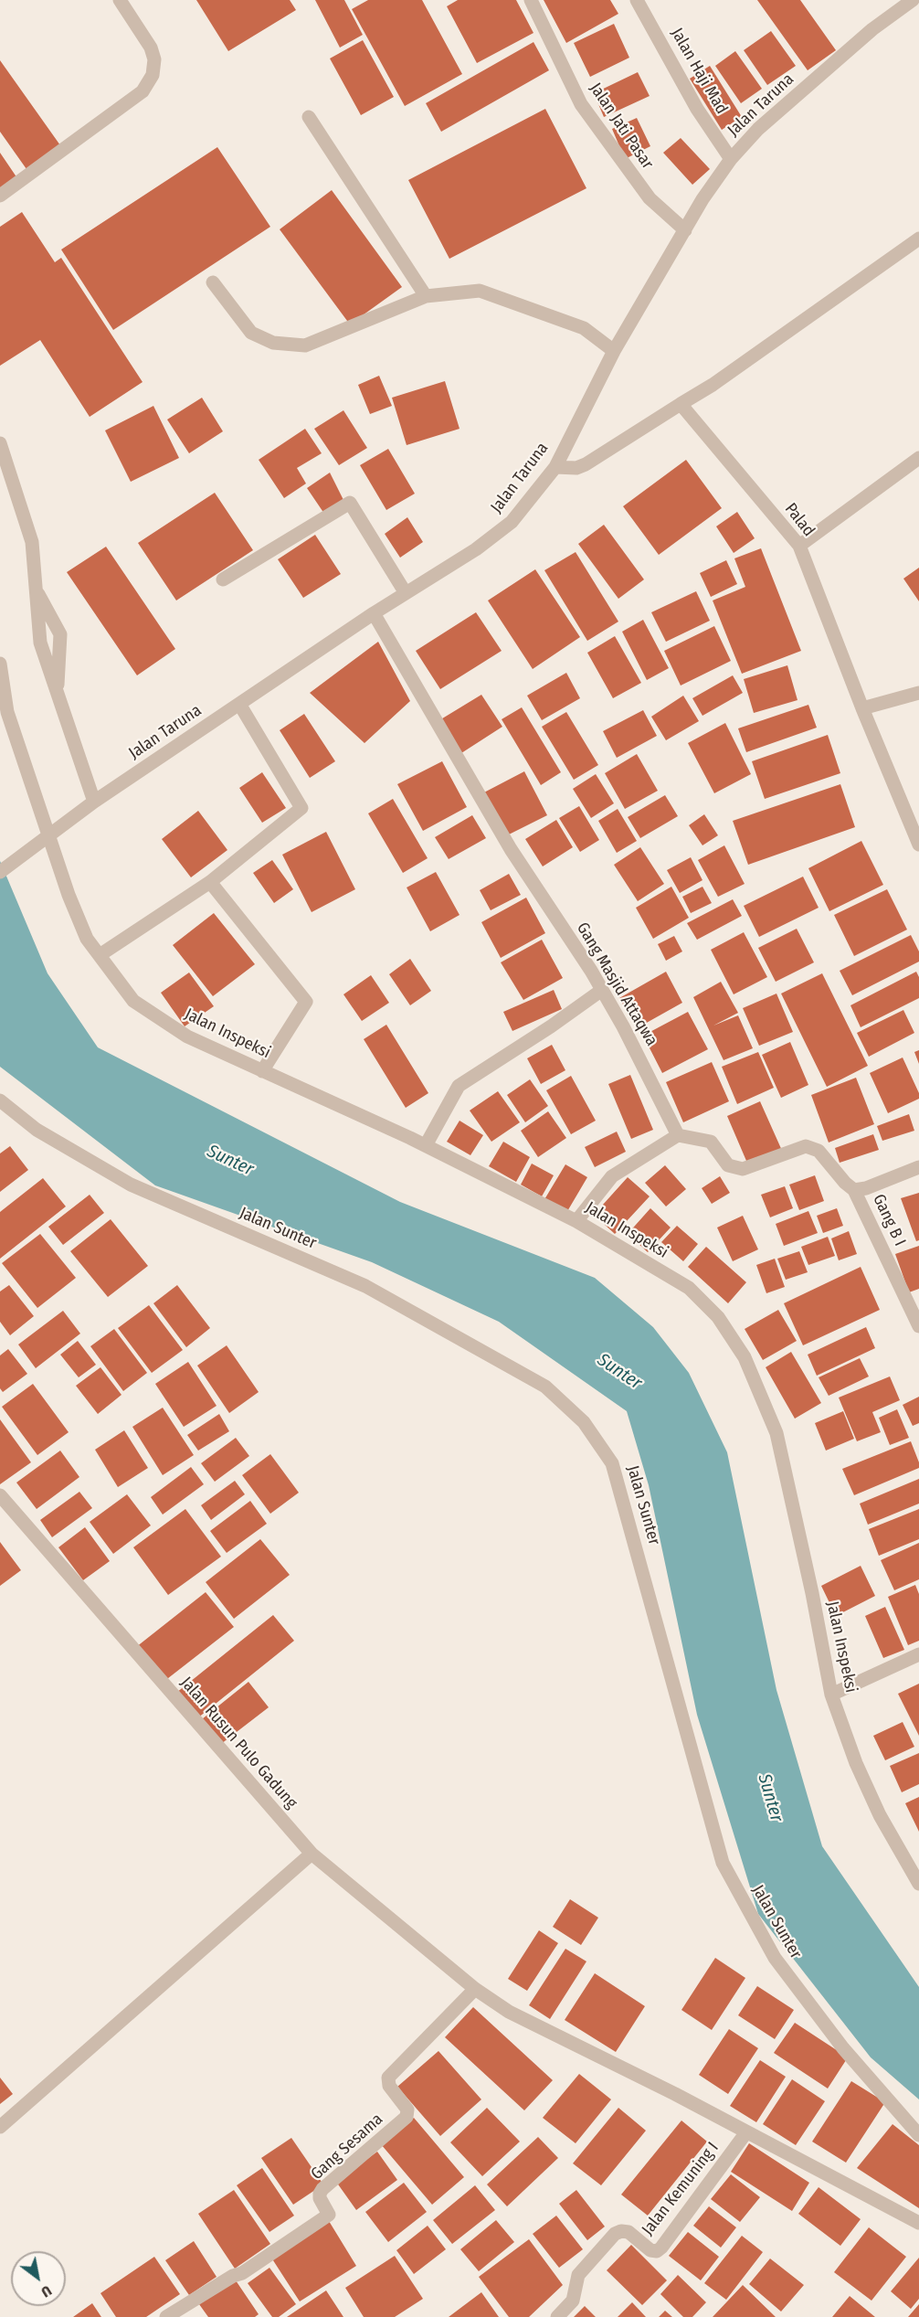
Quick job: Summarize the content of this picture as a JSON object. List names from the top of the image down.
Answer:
{
  "streets": {
    "street": [
      "Jalan Haji Mad",
      "Jalan Taruna",
      "Jalan Jati Pasar",
      "Palad",
      "Gang Masjid Attaqwa",
      "Jalan Inspeksi",
      "Gang B I",
      "Jalan Sunter",
      "Jalan Rusun Pulo Gadung",
      "Gang Sesama",
      "Jalan Kemuning I"
    ]
  },
  "crossings": [
    ["Jalan Haji Mad", "Jalan Taruna"],
    ["Jalan Taruna", "Jalan Jati Pasar"],
    ["Jalan Taruna", "Gang Masjid Attaqwa"],
    ["Jalan Taruna", "Jalan Inspeksi"],
    ["Jalan Rusun Pulo Gadung", "Gang Sesama"],
    ["Jalan Rusun Pulo Gadung", "Jalan Kemuning I"]
  ],
  "water": ["Sunter"],
  "north": "bottom right"
}
